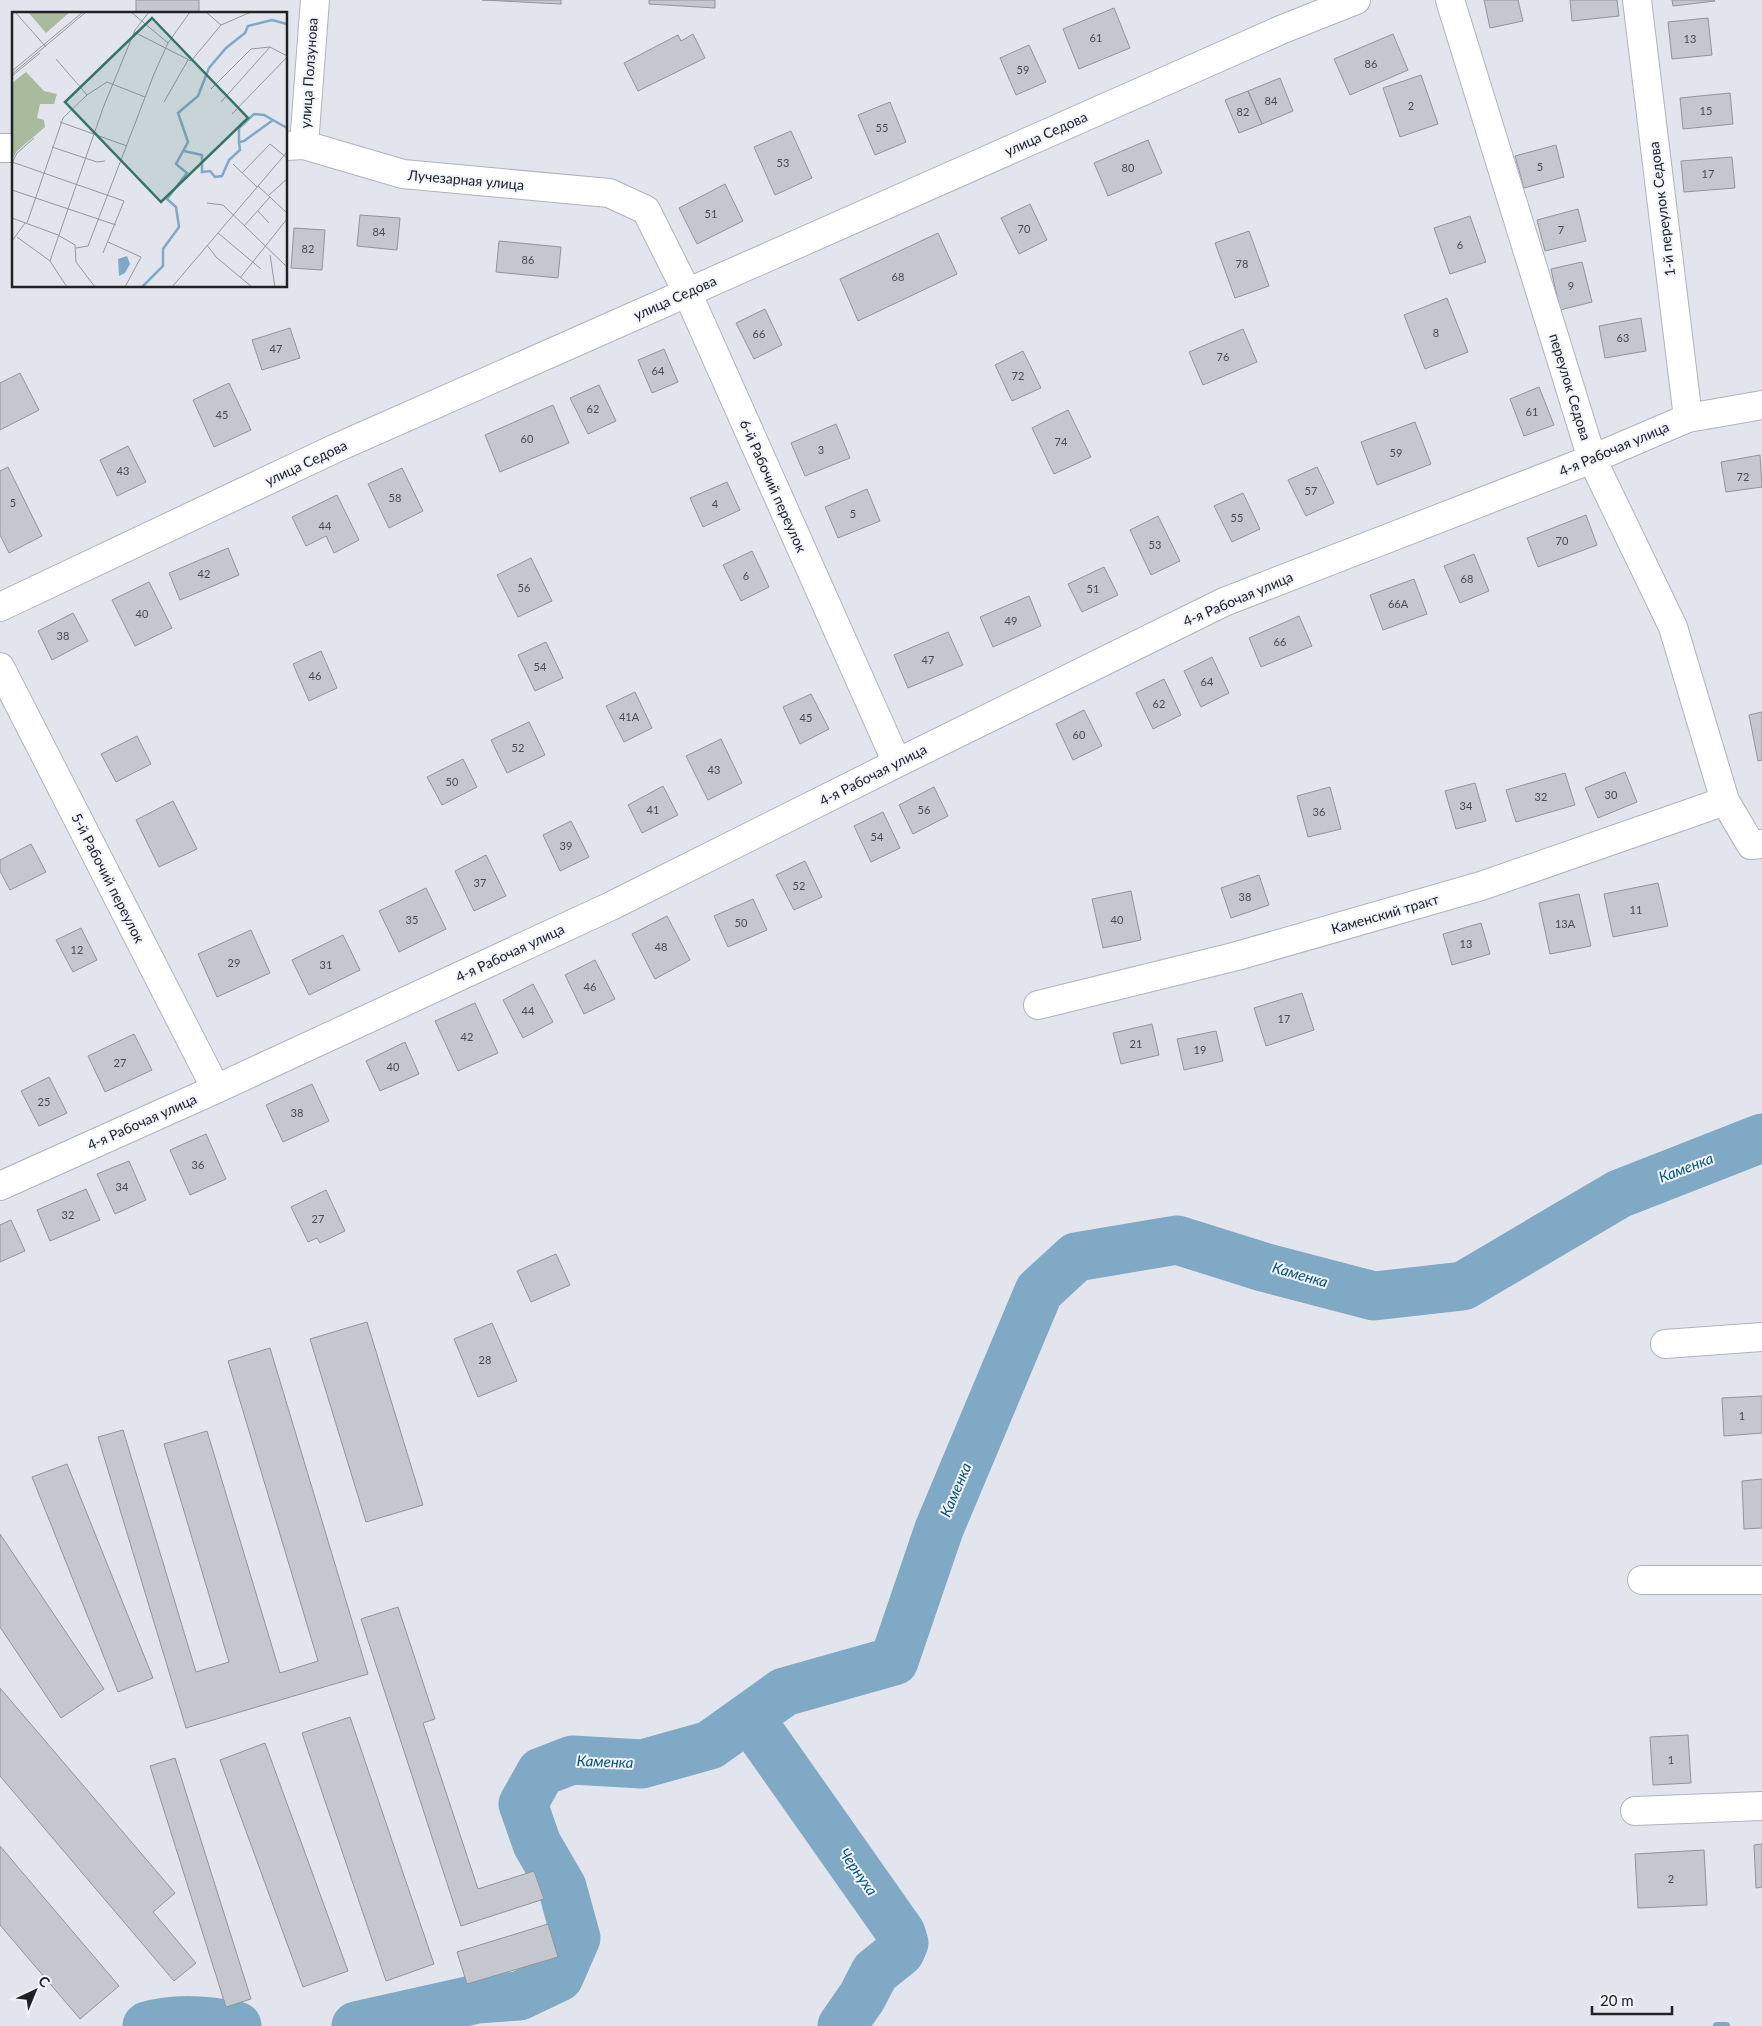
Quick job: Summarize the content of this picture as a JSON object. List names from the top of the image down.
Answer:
{
  "streets": {
    "street": [
      "улица Ползунова",
      "улица Седова",
      "Лучезарная улица",
      "1-й переулок Седова",
      "переулок Седова",
      "4-я Рабочая улица",
      "6-й Рабочий переулок",
      "5-й Рабочий переулок",
      "Каменский тракт"
    ]
  },
  "crossings": [
    ["улица Ползунова", "Лучезарная улица"],
    ["улица Седова", "6-й Рабочий переулок"],
    ["Лучезарная улица", "6-й Рабочий переулок"],
    ["1-й переулок Седова", "4-я Рабочая улица"],
    ["переулок Седова", "4-я Рабочая улица"],
    ["переулок Седова", "Каменский тракт"],
    ["4-я Рабочая улица", "6-й Рабочий переулок"],
    ["4-я Рабочая улица", "5-й Рабочий переулок"]
  ],
  "water": ["Каменка", "Чернуха"],
  "house_numbers": [
    "61",
    "13",
    "86",
    "59",
    "84",
    "2",
    "15",
    "82",
    "55",
    "53",
    "5",
    "80",
    "17",
    "51",
    "70",
    "7",
    "84",
    "6",
    "82",
    "86",
    "78",
    "68",
    "9",
    "8",
    "66",
    "63",
    "47",
    "76",
    "64",
    "72",
    "62",
    "61",
    "45",
    "60",
    "74",
    "3",
    "59",
    "43",
    "72",
    "57",
    "58",
    "5",
    "4",
    "5",
    "55",
    "44",
    "70",
    "53",
    "42",
    "6",
    "68",
    "56",
    "51",
    "66А",
    "40",
    "49",
    "38",
    "66",
    "47",
    "54",
    "46",
    "64",
    "62",
    "41А",
    "45",
    "60",
    "52",
    "43",
    "50",
    "30",
    "32",
    "34",
    "41",
    "56",
    "36",
    "54",
    "39",
    "37",
    "52",
    "38",
    "11",
    "35",
    "40",
    "50",
    "13А",
    "13",
    "48",
    "12",
    "29",
    "31",
    "46",
    "44",
    "17",
    "42",
    "21",
    "19",
    "27",
    "40",
    "25",
    "38",
    "36",
    "34",
    "32",
    "27",
    "28",
    "1",
    "1",
    "2"
  ],
  "scale_bar": "20 m",
  "north": "top right"
}
